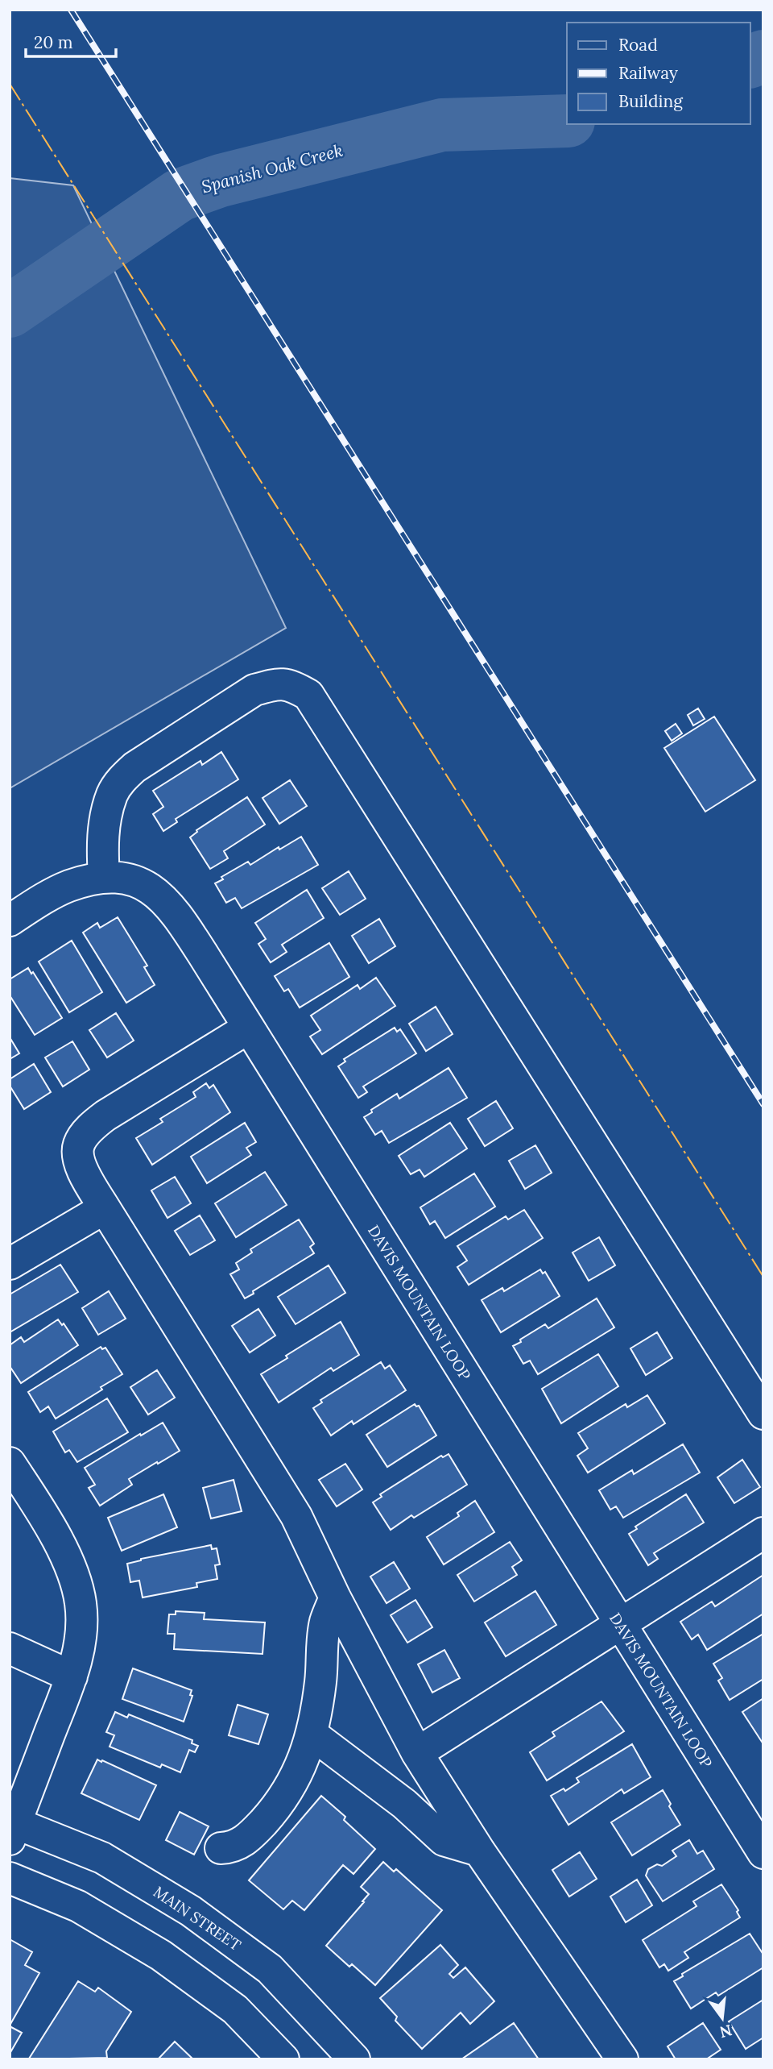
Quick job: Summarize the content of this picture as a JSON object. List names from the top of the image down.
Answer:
{
  "streets": {
    "street": ["DAVIS MOUNTAIN LOOP", "MAIN STREET"]
  },
  "water": ["Spanish Oak Creek"],
  "legend": ["Road", "Railway", "Building"],
  "scale_bar": "20 m",
  "north": "bottom"
}
